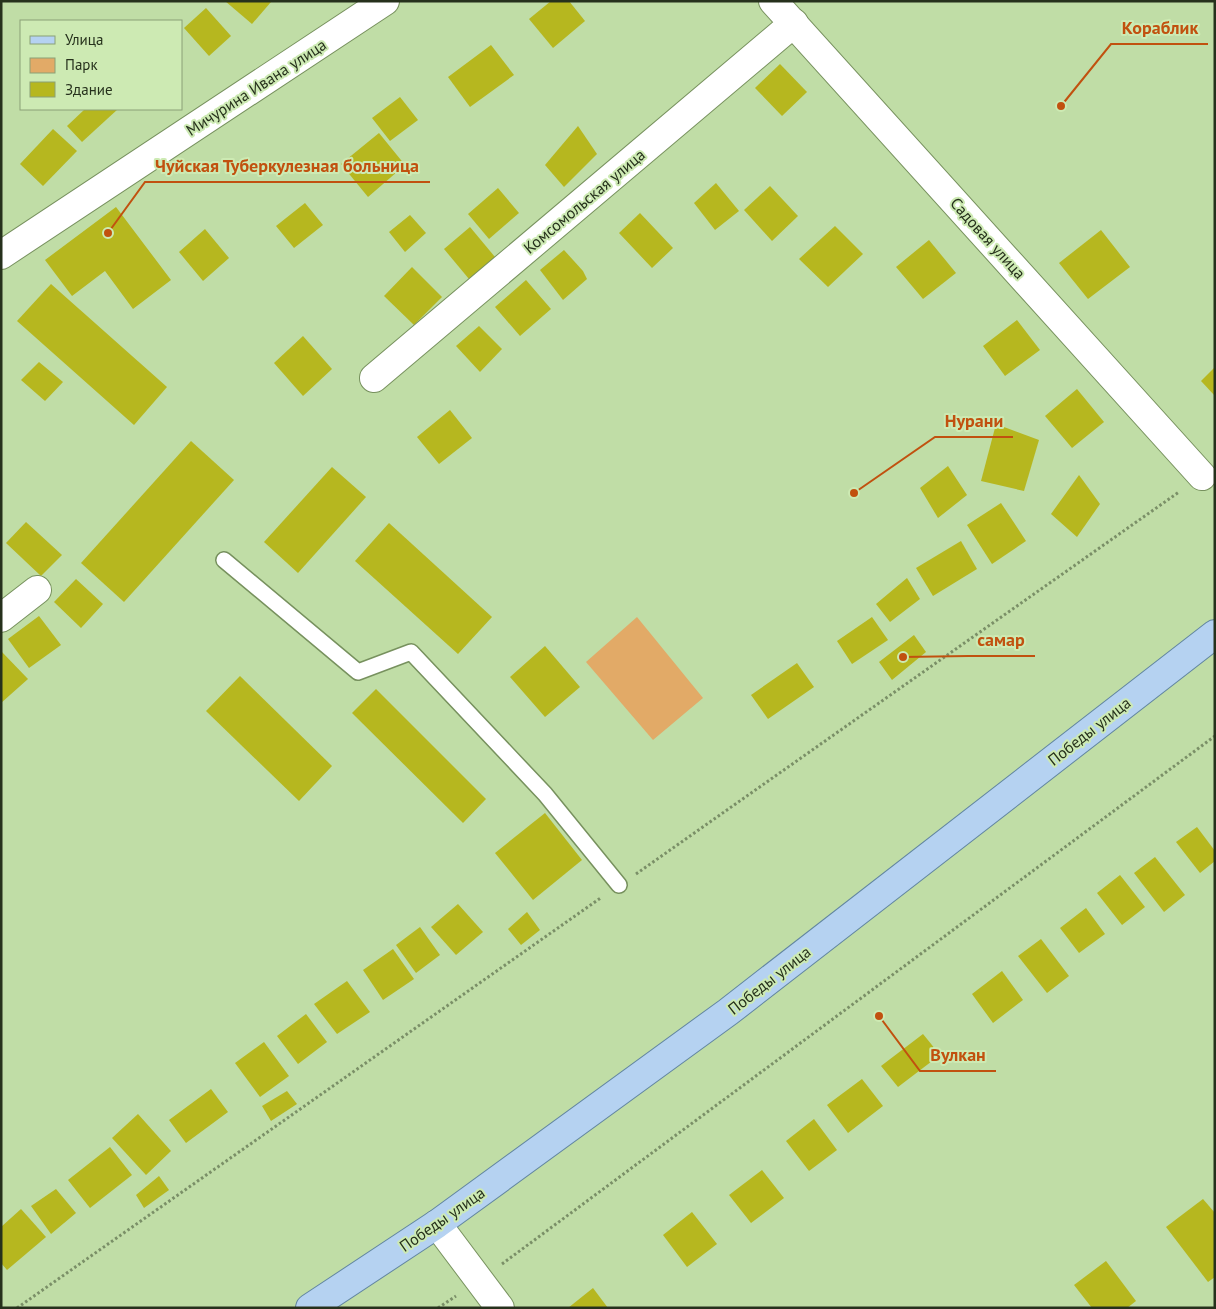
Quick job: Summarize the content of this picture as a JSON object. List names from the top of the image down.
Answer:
{
  "streets": {
    "main road": ["Победы улица"],
    "street": ["Мичурина Ивана улица", "Комсомольская улица", "Садовая улица"]
  },
  "crossings": [
    ["Комсомольская улица", "Садовая улица"]
  ],
  "places": [
    "Кораблик",
    "Чуйская Туберкулезная больница",
    "Нурани",
    "самар",
    "Вулкан"
  ],
  "legend": ["Улица", "Парк", "Здание"]
}
